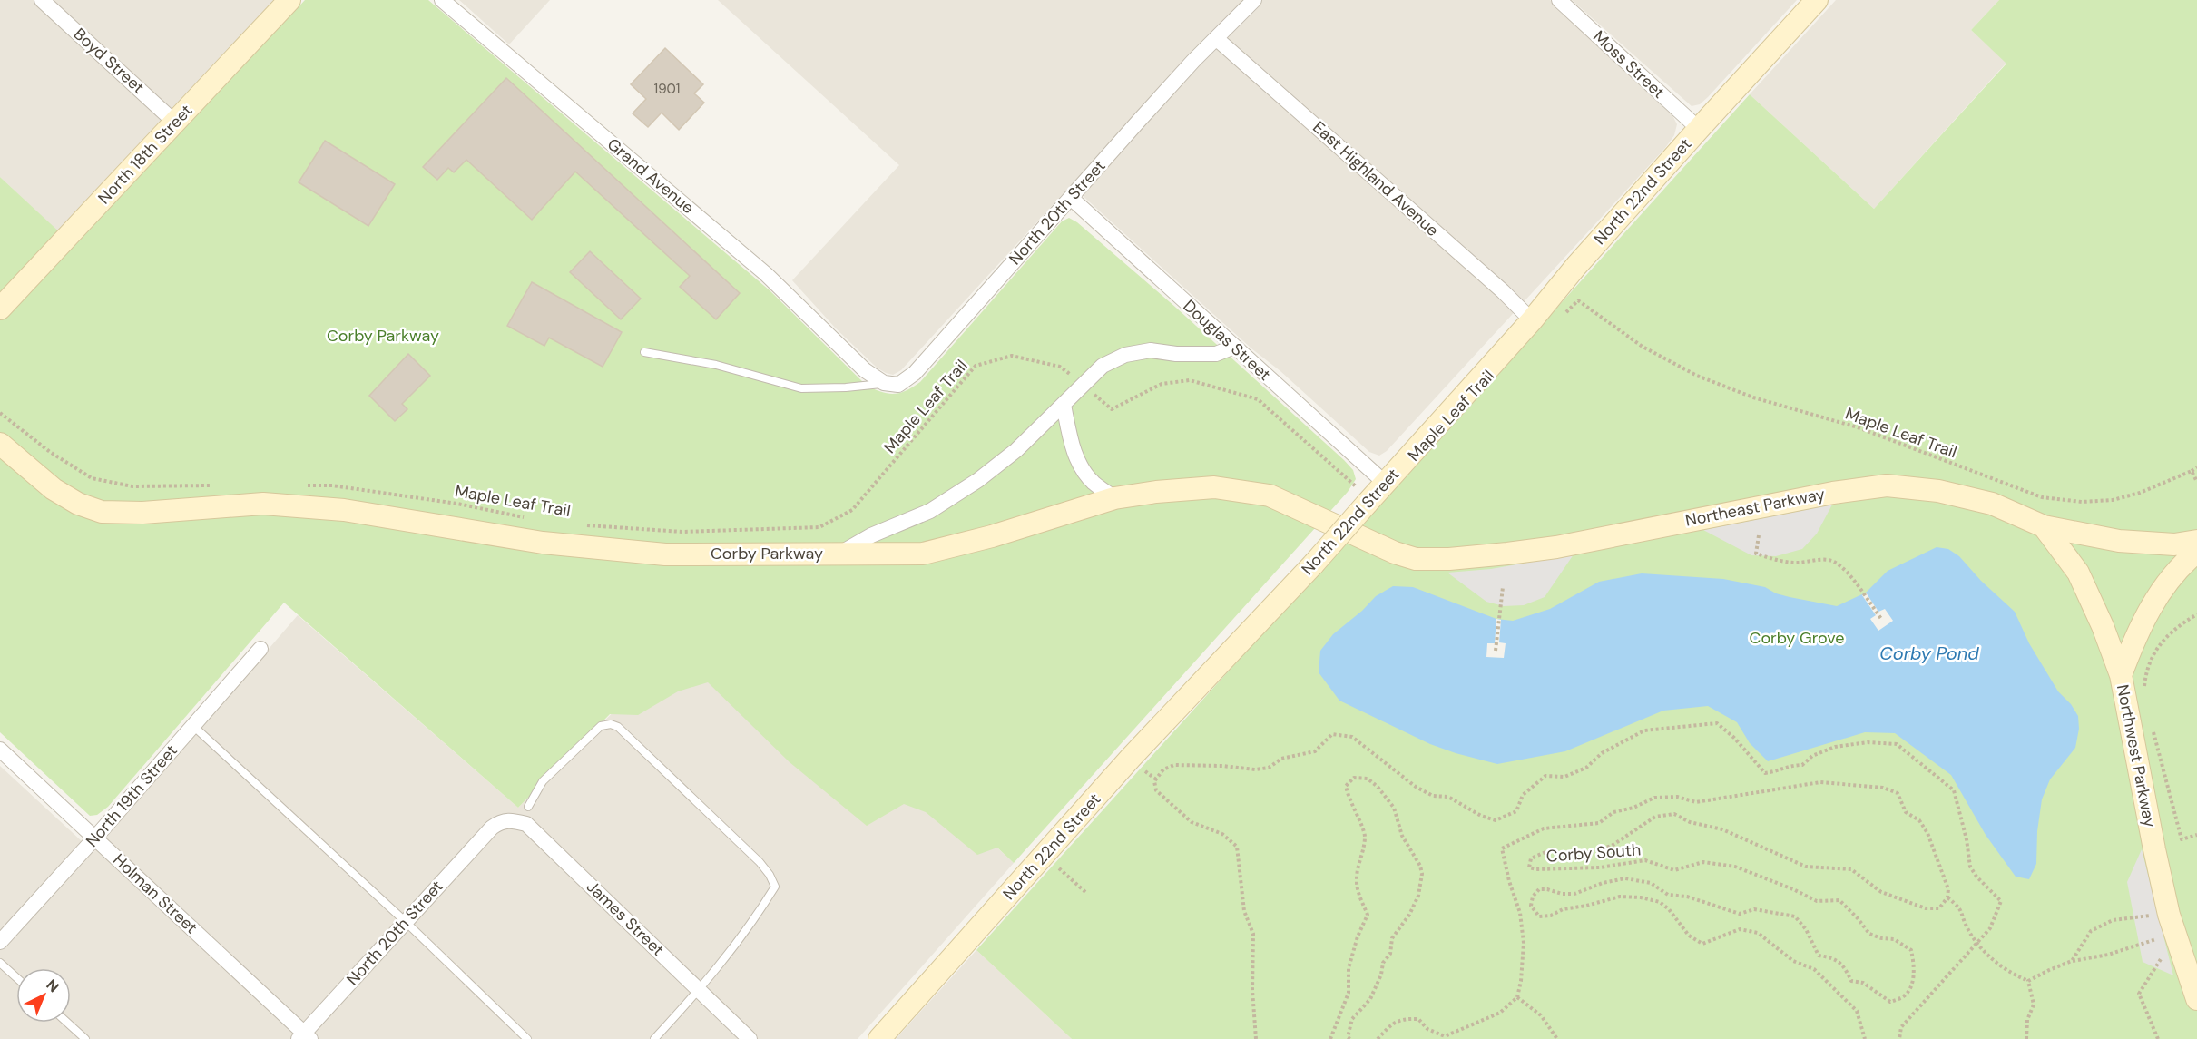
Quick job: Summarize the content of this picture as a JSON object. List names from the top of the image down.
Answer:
{
  "streets": {
    "street": [
      "Boyd Street",
      "Moss Street",
      "North 18th Street",
      "Grand Avenue",
      "East Highland Avenue",
      "North 22nd Street",
      "North 20th Street",
      "Douglas Street",
      "Northeast Parkway",
      "Corby Parkway",
      "Northwest Parkway",
      "North 19th Street",
      "Holman Street",
      "James Street"
    ],
    "path": ["Maple Leaf Trail", "Corby South"]
  },
  "crossings": [
    ["Boyd Street", "North 18th Street"],
    ["Moss Street", "North 22nd Street"],
    ["Grand Avenue", "North 20th Street"],
    ["East Highland Avenue", "North 22nd Street"],
    ["East Highland Avenue", "North 20th Street"],
    ["North 22nd Street", "Douglas Street"],
    ["North 22nd Street", "Maple Leaf Trail"],
    ["North 20th Street", "Douglas Street"],
    ["North 20th Street", "Holman Street"],
    ["North 20th Street", "James Street"],
    ["Douglas Street", "Maple Leaf Trail"],
    ["Northeast Parkway", "Corby Parkway"],
    ["Northeast Parkway", "Northwest Parkway"],
    ["North 19th Street", "Holman Street"]
  ],
  "water": ["Corby Pond"],
  "parks": ["Corby Parkway", "Corby Grove"],
  "house_numbers": ["1901"],
  "north": "top right"
}
